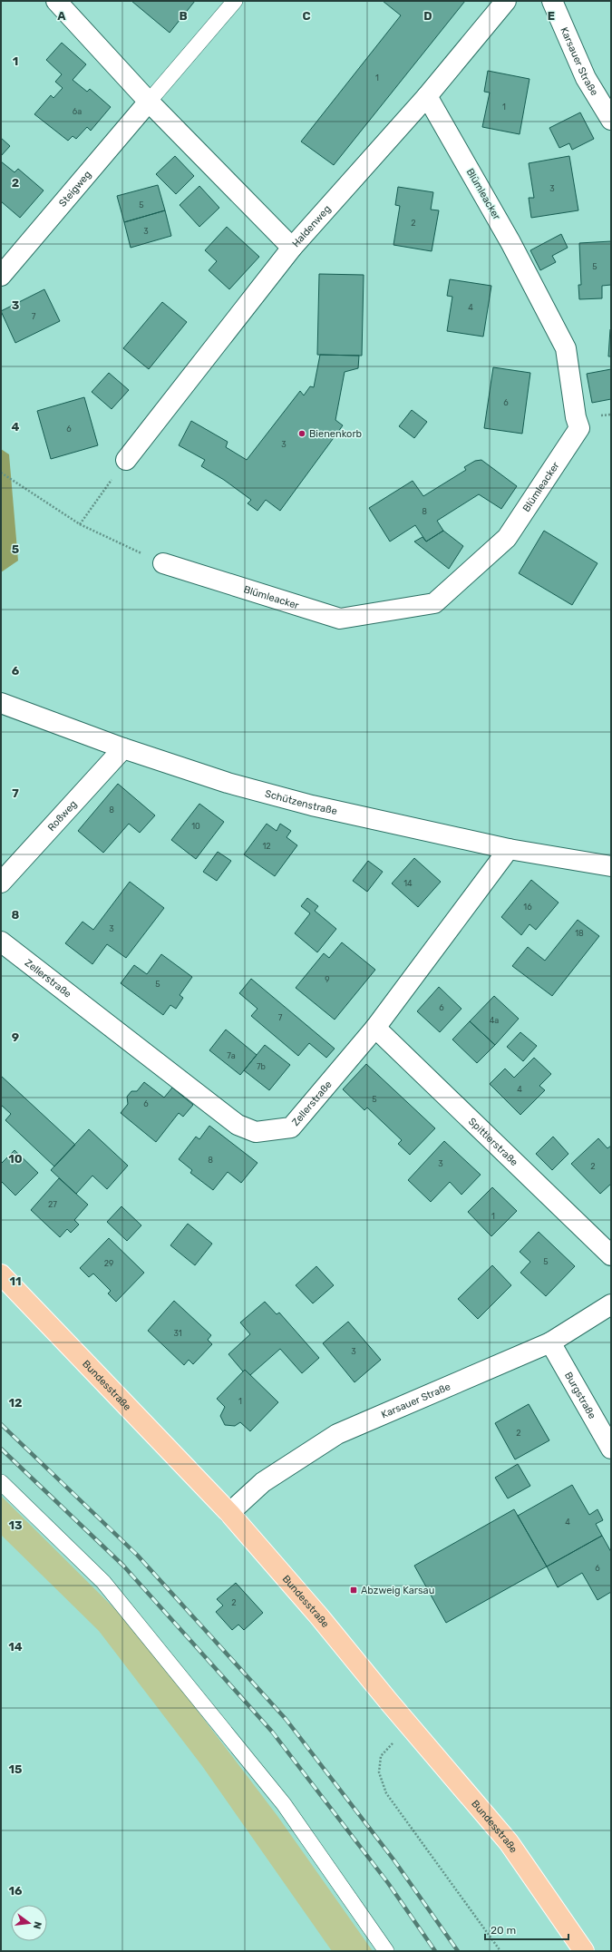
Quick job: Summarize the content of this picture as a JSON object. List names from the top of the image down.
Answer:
{
  "streets": {
    "main road": ["Bundesstraße"],
    "street": [
      "Karsauer Straße",
      "Steigweg",
      "Blümleacker",
      "Haldenweg",
      "Schützenstraße",
      "Roßweg",
      "Zellerstraße",
      "Spittlerstraße",
      "Burgstraße"
    ]
  },
  "crossings": [
    ["Karsauer Straße", "Bundesstraße"],
    ["Karsauer Straße", "Burgstraße"],
    ["Blümleacker", "Haldenweg"],
    ["Schützenstraße", "Roßweg"],
    ["Schützenstraße", "Zellerstraße"],
    ["Zellerstraße", "Spittlerstraße"]
  ],
  "places": {
    "other": ["Bienenkorb"],
    "transit": ["Abzweig Karsau"]
  },
  "house_numbers": [
    "1",
    "1",
    "6a",
    "3",
    "5",
    "2",
    "3",
    "5",
    "4",
    "7",
    "6",
    "6",
    "3",
    "8",
    "8",
    "10",
    "12",
    "14",
    "16",
    "3",
    "18",
    "9",
    "5",
    "6",
    "7",
    "4a",
    "7a",
    "7b",
    "4",
    "5",
    "6",
    "8",
    "3",
    "2",
    "27",
    "1",
    "5",
    "29",
    "31",
    "3",
    "1",
    "2",
    "4",
    "6",
    "2"
  ],
  "scale_bar": "20 m",
  "north": "right",
  "grid": {
    "columns": [
      "A",
      "B",
      "C",
      "D",
      "E"
    ],
    "rows": [
      "1",
      "2",
      "3",
      "4",
      "5",
      "6",
      "7",
      "8",
      "9",
      "10",
      "11",
      "12",
      "13",
      "14",
      "15",
      "16"
    ]
  }
}
